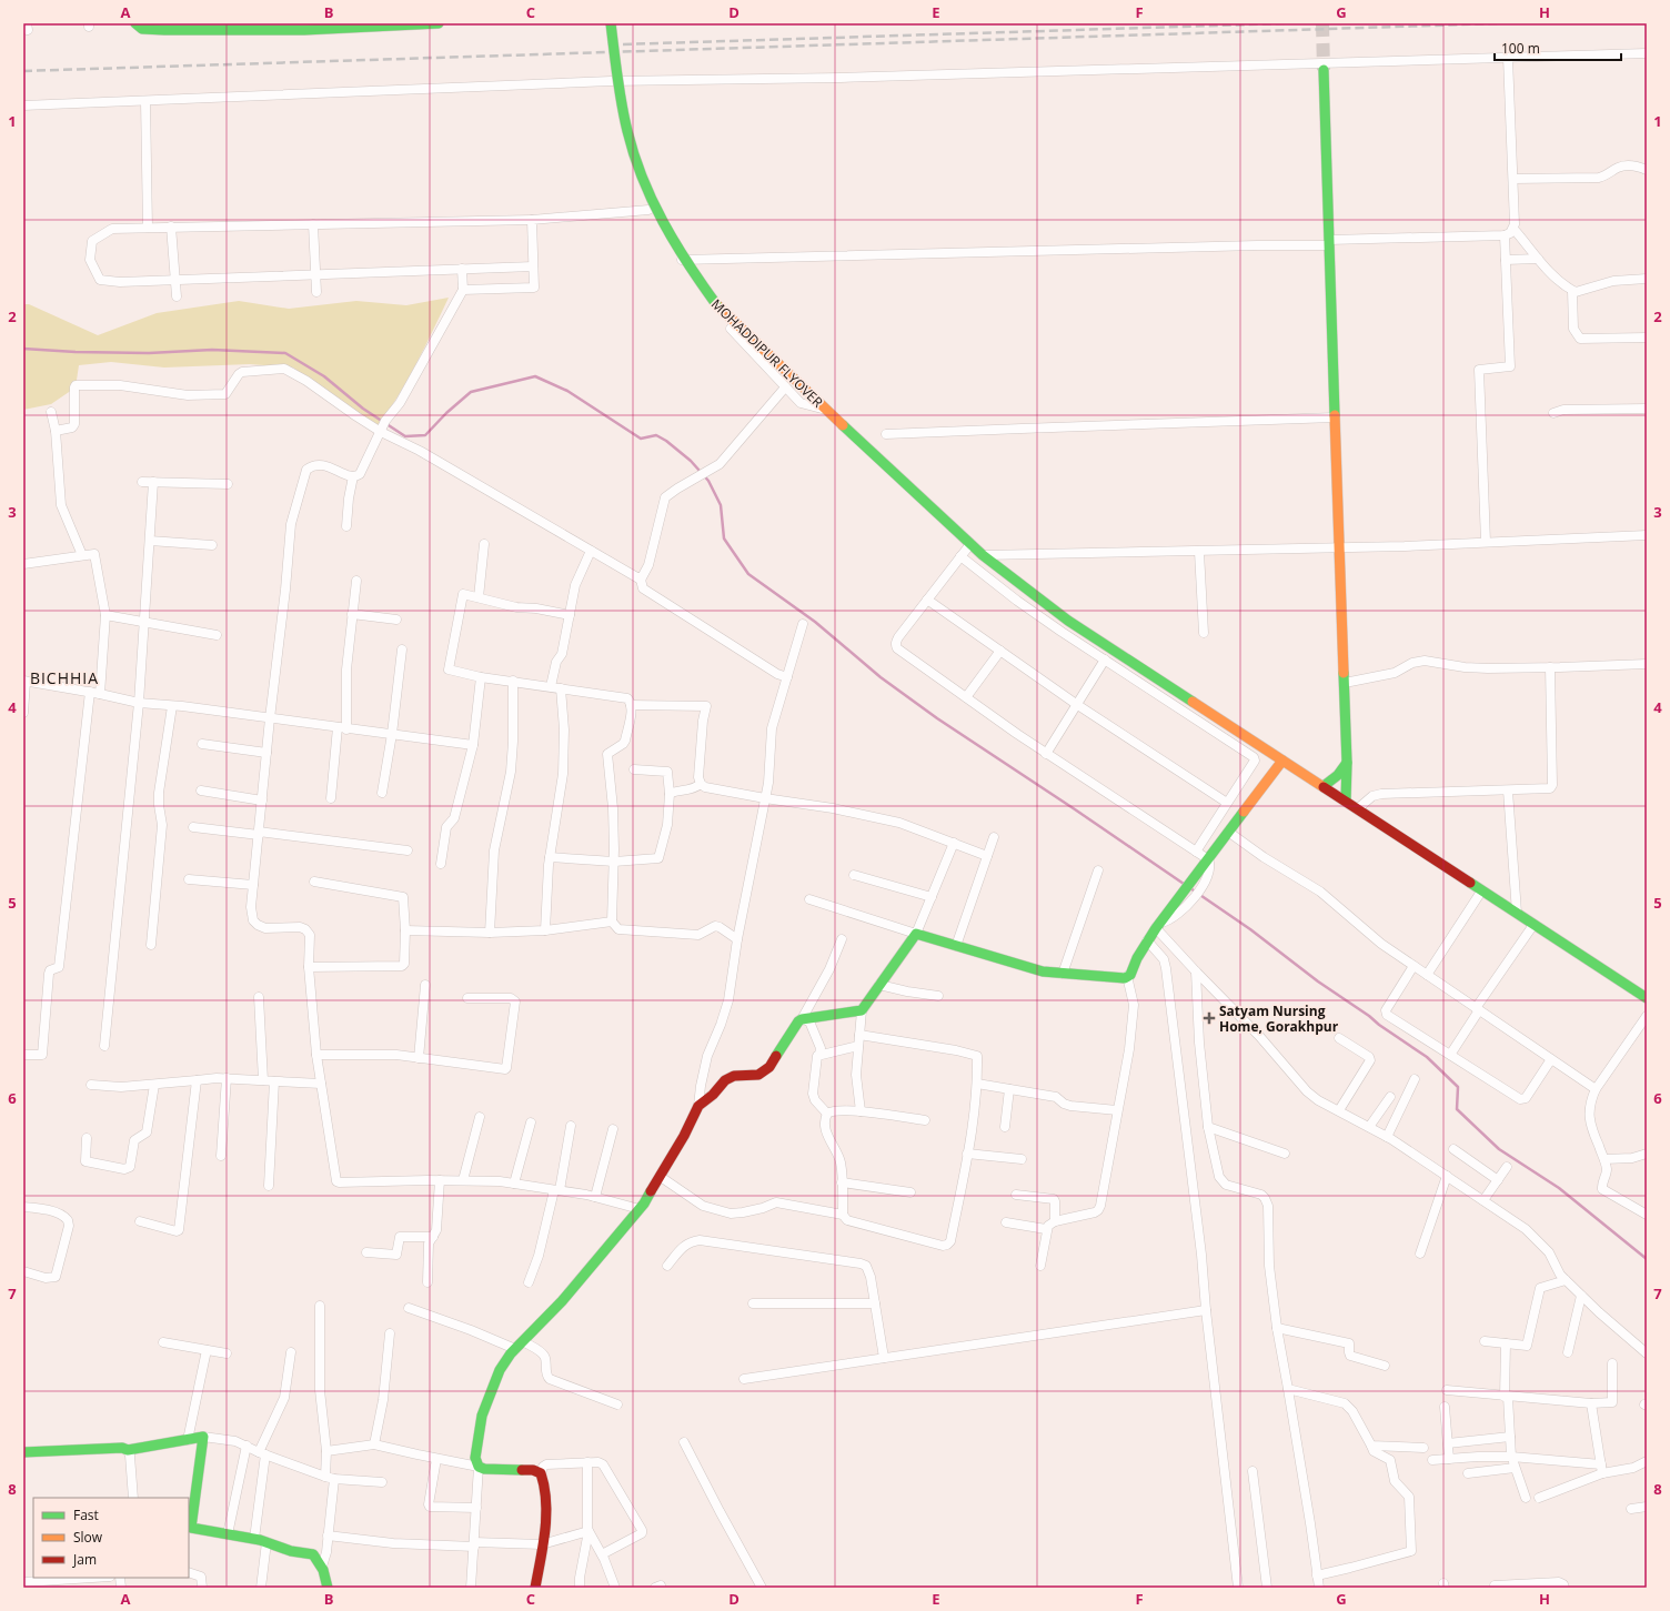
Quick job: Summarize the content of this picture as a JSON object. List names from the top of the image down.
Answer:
{
  "streets": {
    "main road": ["MOHADDIPUR FLYOVER"]
  },
  "districts": ["BICHHIA"],
  "places": {
    "health": ["Satyam Nursing Home, Gorakhpur"]
  },
  "legend": ["Fast", "Slow", "Jam"],
  "scale_bar": "100 m",
  "grid": {
    "columns": [
      "A",
      "B",
      "C",
      "D",
      "E",
      "F",
      "G",
      "H"
    ],
    "rows": [
      "1",
      "2",
      "3",
      "4",
      "5",
      "6",
      "7",
      "8"
    ]
  }
}
